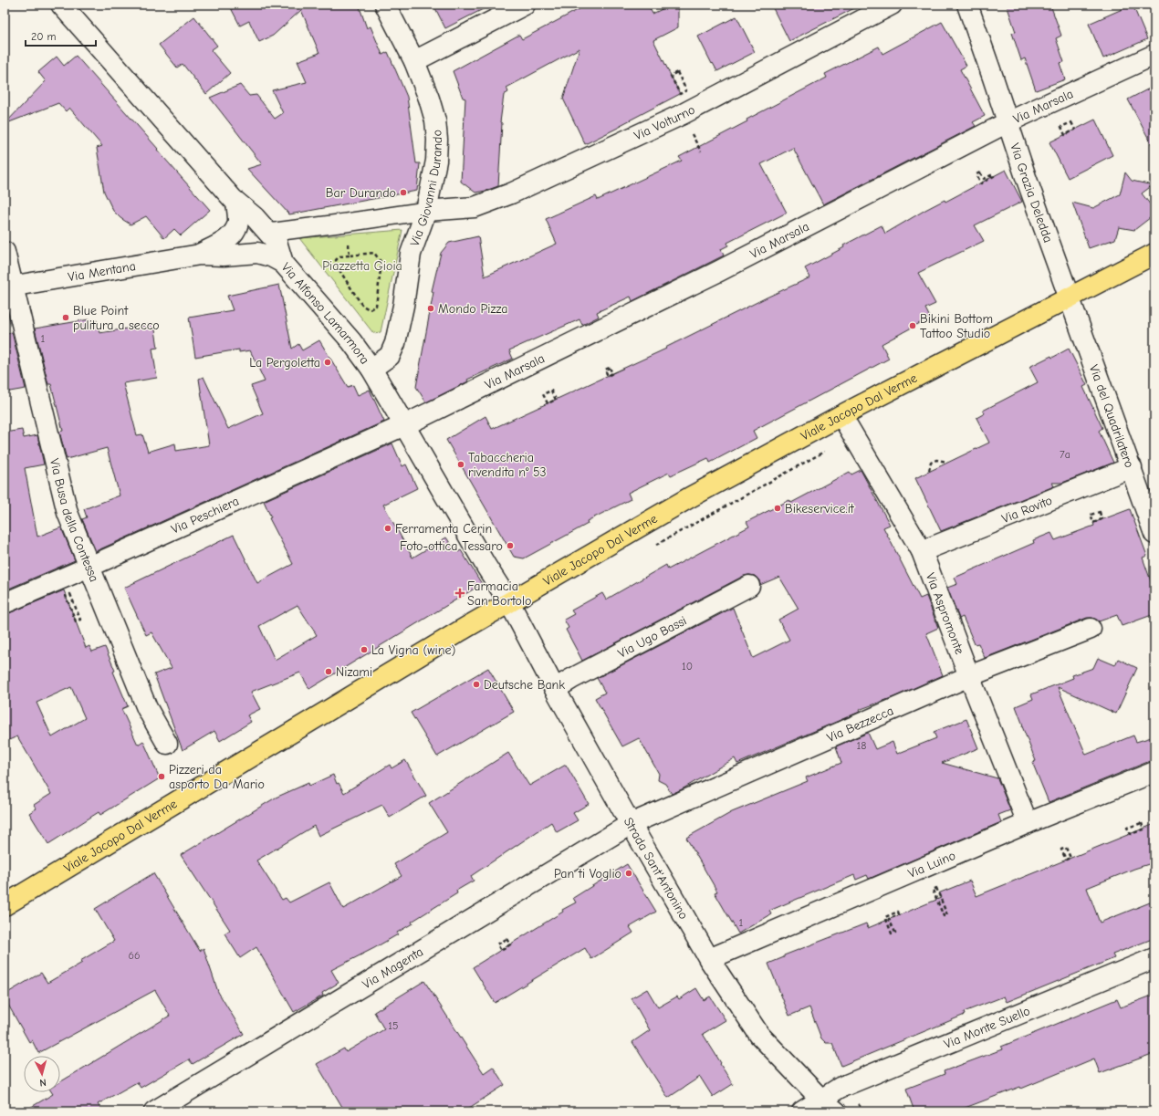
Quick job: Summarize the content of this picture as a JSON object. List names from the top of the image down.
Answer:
{
  "streets": {
    "main road": ["Viale Jacopo Dal Verme"],
    "street": [
      "Via Marsala",
      "Via Volturno",
      "Via Giovanni Durando",
      "Via Grazia Deledda",
      "Via Mentana",
      "Via Alfonso Lamarmora",
      "Via del Quadrilatero",
      "Via Rovito",
      "Via Peschiera",
      "Via Busa della Contessa",
      "Via Aspromonte",
      "Via Ugo Bassi",
      "Via Bezzecca",
      "Via Luino",
      "Strada Sant'Antonino",
      "Via Magenta",
      "Via Monte Suello"
    ]
  },
  "crossings": [
    ["Via Marsala", "Via Grazia Deledda"],
    ["Via Marsala", "Via Alfonso Lamarmora"],
    ["Via Marsala", "Via Peschiera"],
    ["Via Volturno", "Via Giovanni Durando"],
    ["Via Giovanni Durando", "Via Alfonso Lamarmora"],
    ["Via Grazia Deledda", "Viale Jacopo Dal Verme"],
    ["Via Grazia Deledda", "Via del Quadrilatero"],
    ["Via Mentana", "Via Alfonso Lamarmora"],
    ["Via Mentana", "Via Busa della Contessa"],
    ["Via Alfonso Lamarmora", "Viale Jacopo Dal Verme"],
    ["Via Alfonso Lamarmora", "Via Peschiera"],
    ["Via Alfonso Lamarmora", "Strada Sant'Antonino"],
    ["Viale Jacopo Dal Verme", "Via del Quadrilatero"],
    ["Viale Jacopo Dal Verme", "Via Aspromonte"],
    ["Viale Jacopo Dal Verme", "Strada Sant'Antonino"],
    ["Via del Quadrilatero", "Via Rovito"],
    ["Via Rovito", "Via Aspromonte"],
    ["Via Peschiera", "Via Busa della Contessa"],
    ["Via Aspromonte", "Via Bezzecca"],
    ["Via Aspromonte", "Via Luino"],
    ["Via Ugo Bassi", "Strada Sant'Antonino"],
    ["Via Bezzecca", "Strada Sant'Antonino"],
    ["Via Bezzecca", "Via Magenta"],
    ["Via Luino", "Strada Sant'Antonino"],
    ["Strada Sant'Antonino", "Via Magenta"],
    ["Strada Sant'Antonino", "Via Monte Suello"]
  ],
  "parks": ["Piazzetta Gioia"],
  "places": {
    "other": [
      "Bar Durando",
      "Mondo Pizza",
      "Blue Point pulitura a secco",
      "Bikini Bottom Tattoo Studio",
      "La Pergoletta",
      "Tabaccheria rivendita n° 53",
      "Bikeservice.it",
      "Ferramenta Cerin",
      "Foto-ottica Tessaro",
      "La Vigna (wine)",
      "Nizami",
      "Deutsche Bank",
      "Pizzeri da asporto Da Mario",
      "Pan ti Voglio"
    ],
    "health": ["Farmacia San Bortolo"]
  },
  "house_numbers": [
    "1",
    "7a",
    "10",
    "18",
    "1",
    "66",
    "15"
  ],
  "scale_bar": "20 m",
  "north": "bottom"
}
